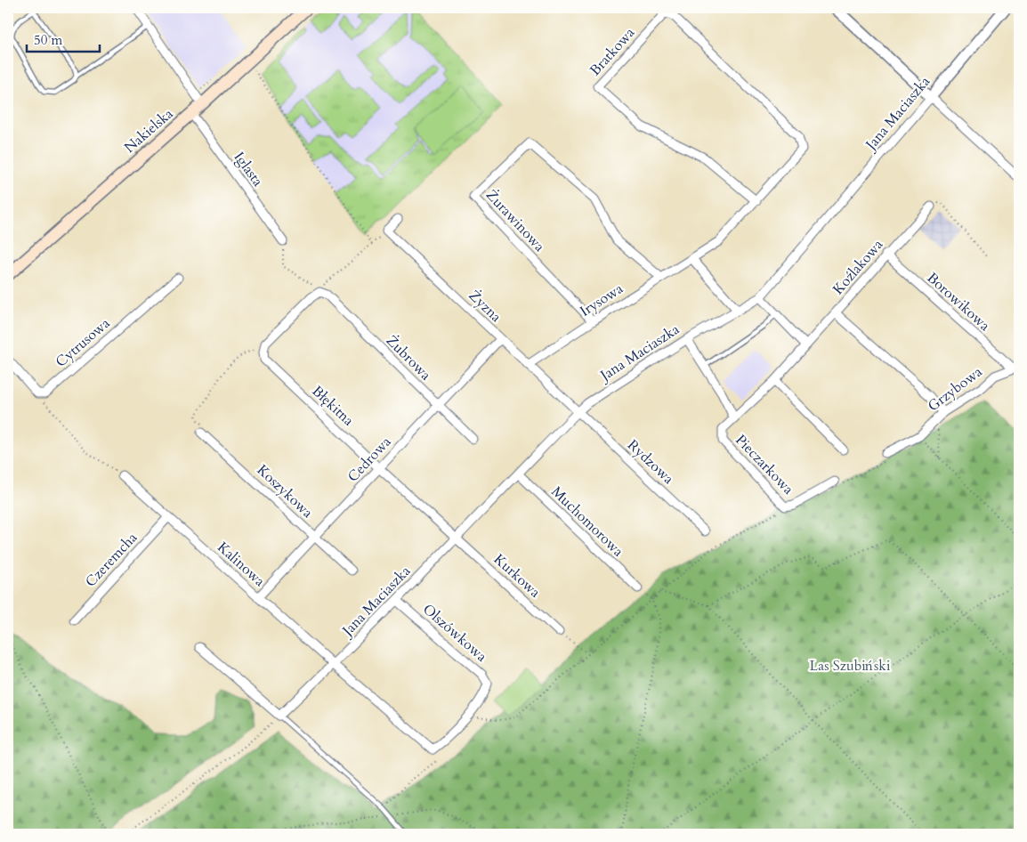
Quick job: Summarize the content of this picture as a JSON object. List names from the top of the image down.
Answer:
{
  "streets": {
    "main road": ["Nakielska"],
    "street": [
      "Bratkowa",
      "Jana Maciaszka",
      "Iglasta",
      "Żurawinowa",
      "Koźlakowa",
      "Irysowa",
      "Borowikowa",
      "Żyzna",
      "Cytrusowa",
      "Żubrowa",
      "Grzybowa",
      "Błękitna",
      "Cedrowa",
      "Rydzowa",
      "Pieczarkowa",
      "Koszykowa",
      "Muchomorowa",
      "Czeremcha",
      "Kalinowa",
      "Kurkowa",
      "Olszówkowa"
    ]
  },
  "crossings": [
    ["Bratkowa", "Irysowa"],
    ["Jana Maciaszka", "Żyzna"],
    ["Jana Maciaszka", "Błękitna"],
    ["Jana Maciaszka", "Rydzowa"],
    ["Jana Maciaszka", "Muchomorowa"],
    ["Jana Maciaszka", "Kalinowa"],
    ["Jana Maciaszka", "Kurkowa"],
    ["Jana Maciaszka", "Olszówkowa"],
    ["Nakielska", "Iglasta"],
    ["Żurawinowa", "Irysowa"],
    ["Koźlakowa", "Borowikowa"],
    ["Koźlakowa", "Pieczarkowa"],
    ["Irysowa", "Żyzna"],
    ["Borowikowa", "Grzybowa"],
    ["Żyzna", "Cedrowa"],
    ["Żyzna", "Rydzowa"],
    ["Żubrowa", "Cedrowa"],
    ["Błękitna", "Cedrowa"],
    ["Błękitna", "Kurkowa"],
    ["Cedrowa", "Koszykowa"],
    ["Cedrowa", "Kalinowa"],
    ["Czeremcha", "Kalinowa"],
    ["Kalinowa", "Olszówkowa"]
  ],
  "parks": ["Las Szubiński"],
  "scale_bar": "50 m"
}
